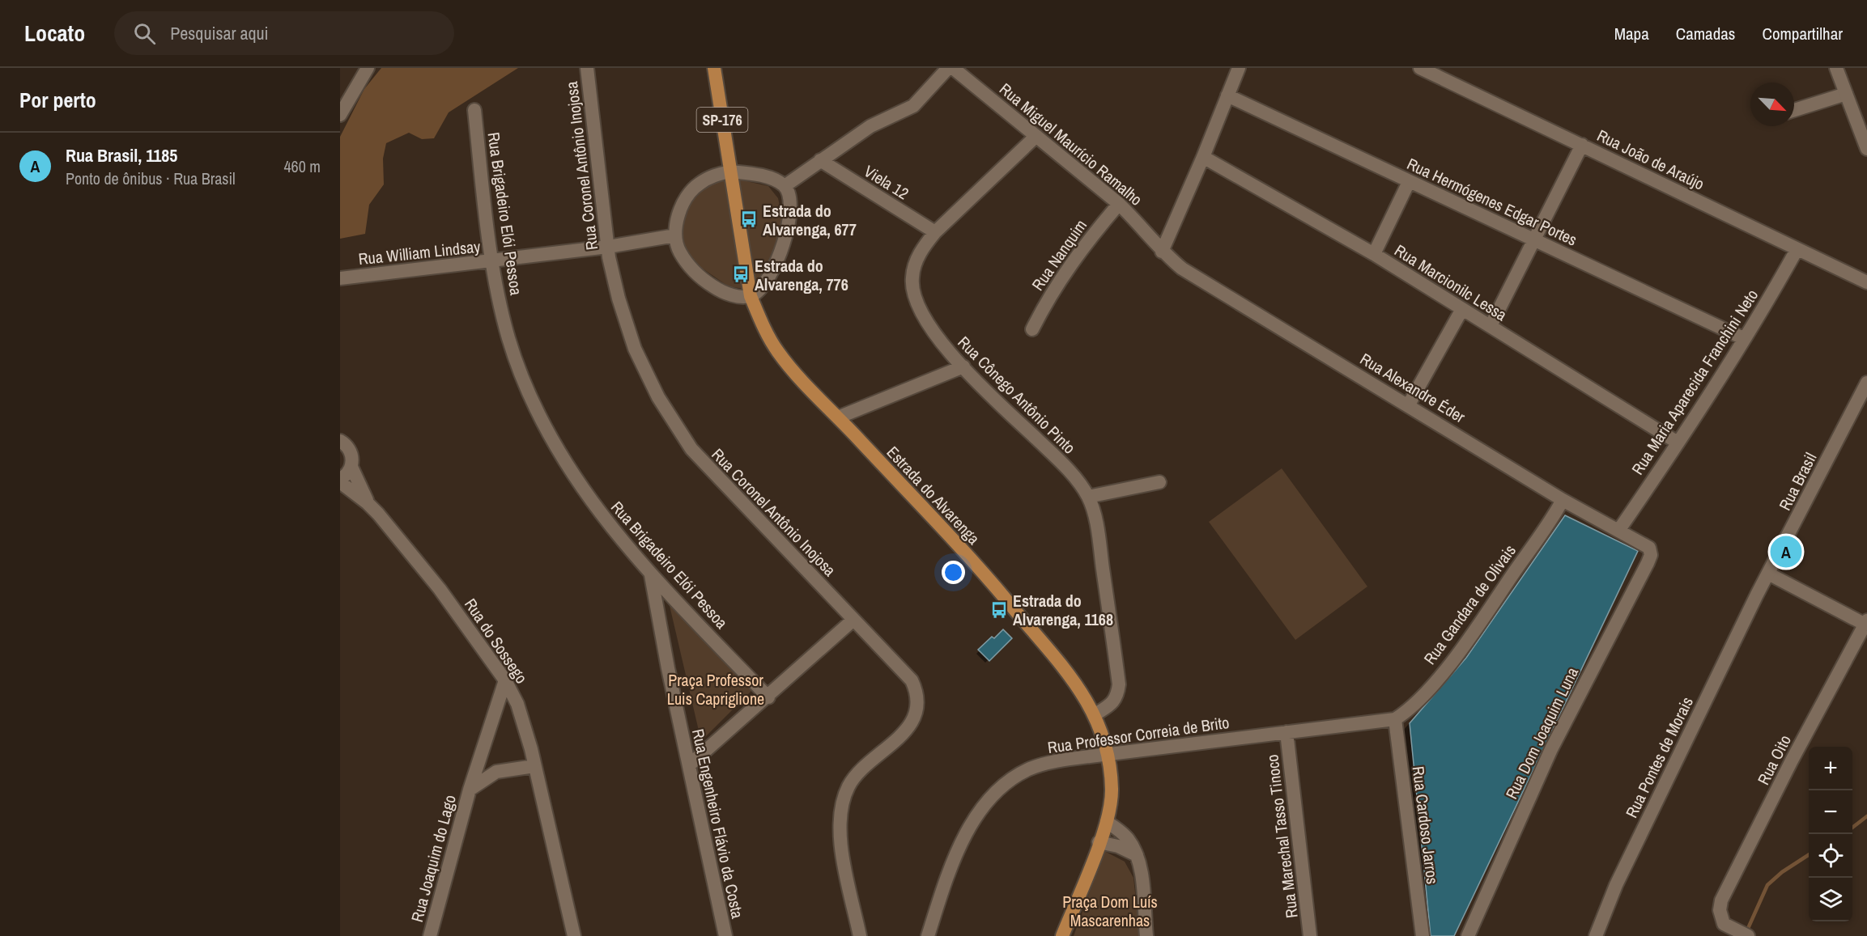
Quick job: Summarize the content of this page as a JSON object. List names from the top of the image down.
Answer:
{
  "streets": {
    "main road": ["SP-176", "Estrada do Alvarenga"],
    "street": [
      "Rua Miguel Maurício Ramalho",
      "Rua João de Araújo",
      "Rua Coronel Antônio Inojosa",
      "Viela 12",
      "Rua Hermógenes Edgar Portes",
      "Rua Brigadeiro Elói Pessoa",
      "Rua William Lindsay",
      "Rua Nanquim",
      "Rua Marcionilc Lessa",
      "Rua Maria Aparecida Franchini Neto",
      "Rua Alexandre Éder",
      "Rua Cônego Antônio Pinto",
      "Rua Brasil",
      "Rua Gandara de Olivais",
      "Rua do Sossego",
      "Rua Dom Joaquim Luna",
      "Rua Professor Correia de Brito",
      "Rua Pontes de Morais",
      "Rua Oito",
      "Rua Engenheiro Flávio da Costa",
      "Rua Cardoso Jarros",
      "Rua Marechal Tasso Tinoco",
      "Rua Joaquim do Lago"
    ]
  },
  "crossings": [
    ["Rua Miguel Maurício Ramalho", "Rua Nanquim"],
    ["Rua Miguel Maurício Ramalho", "Rua Alexandre Éder"],
    ["Rua Miguel Maurício Ramalho", "Rua Cônego Antônio Pinto"],
    ["Rua João de Araújo", "Rua Maria Aparecida Franchini Neto"],
    ["Rua Coronel Antônio Inojosa", "Rua William Lindsay"],
    ["Viela 12", "Rua Cônego Antônio Pinto"],
    ["Rua Hermógenes Edgar Portes", "Rua Maria Aparecida Franchini Neto"],
    ["Rua Brigadeiro Elói Pessoa", "Rua William Lindsay"],
    ["Rua Brigadeiro Elói Pessoa", "Rua Engenheiro Flávio da Costa"],
    ["Rua Marcionilc Lessa", "Rua Maria Aparecida Franchini Neto"],
    ["Rua Maria Aparecida Franchini Neto", "Rua Alexandre Éder"],
    ["Rua Alexandre Éder", "Rua Gandara de Olivais"],
    ["Rua Alexandre Éder", "Rua Dom Joaquim Luna"],
    ["Rua Cônego Antônio Pinto", "Estrada do Alvarenga"],
    ["Rua Brasil", "Rua Pontes de Morais"],
    ["Estrada do Alvarenga", "Rua Professor Correia de Brito"],
    ["Rua Gandara de Olivais", "Rua Professor Correia de Brito"],
    ["Rua Gandara de Olivais", "Rua Cardoso Jarros"],
    ["Rua do Sossego", "Rua Joaquim do Lago"],
    ["Rua Professor Correia de Brito", "Rua Cardoso Jarros"],
    ["Rua Professor Correia de Brito", "Rua Marechal Tasso Tinoco"]
  ],
  "parks": ["Praça Professor Luis Capriglione", "Praça Dom Luís Mascarenhas"],
  "places": {
    "bus stop": ["Estrada do Alvarenga, 677", "Estrada do Alvarenga, 776", "Estrada do Alvarenga, 1168"]
  },
  "north": "bottom right",
  "page": {
    "header": "Locato",
    "search": "Pesquisar aqui",
    "nav": ["Mapa", "Camadas", "Compartilhar"],
    "heading": "Por perto",
    "list": [
      {
        "mark": "A",
        "name": "Rua Brasil, 1185",
        "note": "Ponto de ônibus · Rua Brasil",
        "value": "460 m"
      }
    ],
    "pins": "A",
    "map_buttons": ["+", "−"]
  }
}
